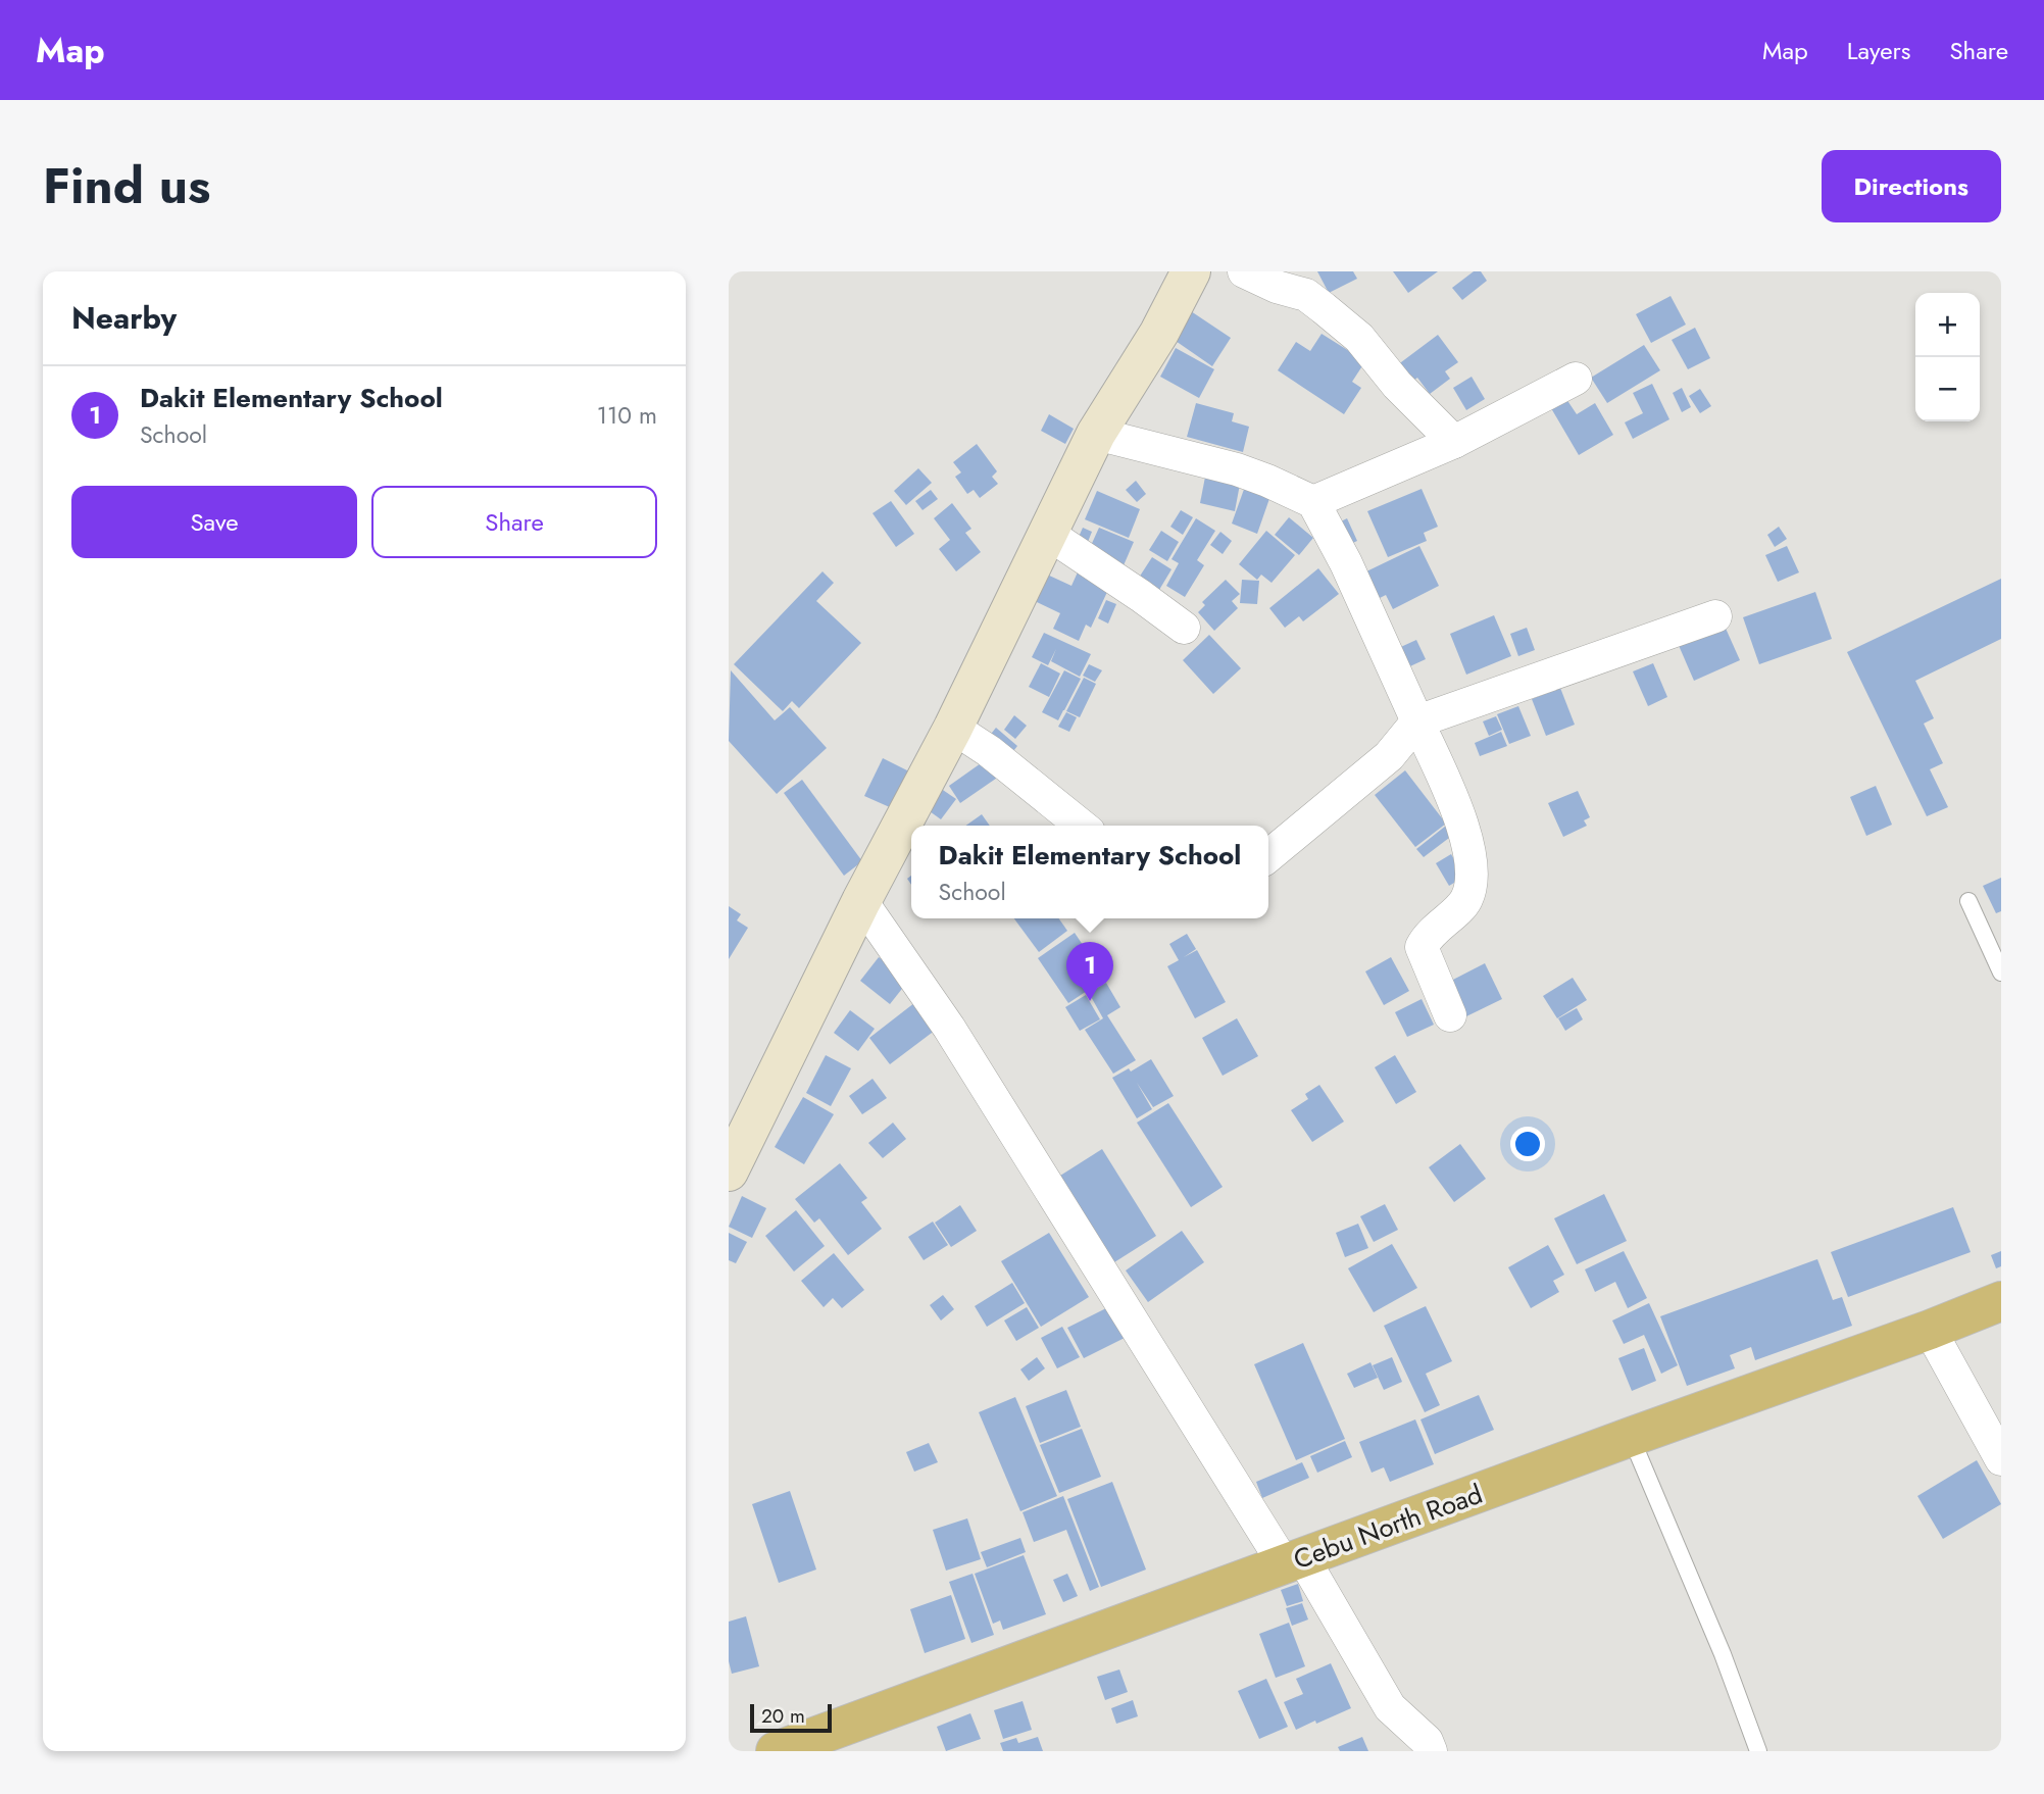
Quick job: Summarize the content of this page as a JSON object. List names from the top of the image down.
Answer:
{
  "streets": {
    "highway": ["Cebu North Road"]
  },
  "scale_bar": "20 m",
  "page": {
    "header": "Map",
    "nav": ["Map", "Layers", "Share"],
    "title": "Find us",
    "buttons": [
      "Directions",
      ["Save", "Share"]
    ],
    "heading": "Nearby",
    "map_buttons": ["+", "−"],
    "list": [
      {
        "mark": "1",
        "name": "Dakit Elementary School",
        "note": "School",
        "value": "110 m"
      }
    ],
    "popup": ["Dakit Elementary School", "School"],
    "pins": "1",
    "scale": "20 m"
  }
}
